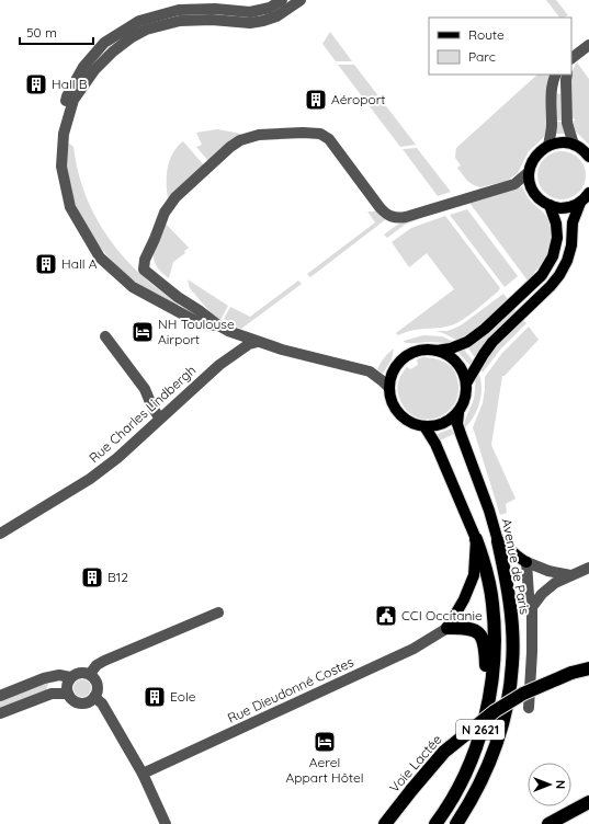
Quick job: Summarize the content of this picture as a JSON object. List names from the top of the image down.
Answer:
{
  "streets": {
    "highway": ["Avenue de Paris", "N 2621", "Voie Lactée"],
    "street": ["Rue Charles Lindbergh", "Rue Dieudonné Costes"]
  },
  "crossings": [
    ["Avenue de Paris", "N 2621"]
  ],
  "places": {
    "building": [
      "Hall B",
      "Aéroport",
      "Hall A",
      "B12",
      "Eole"
    ],
    "hotel": ["NH Toulouse Airport", "Aerel Appart Hôtel"],
    "public building": ["CCI Occitanie"]
  },
  "legend": ["Route", "Parc"],
  "scale_bar": "50 m",
  "north": "right"
}
